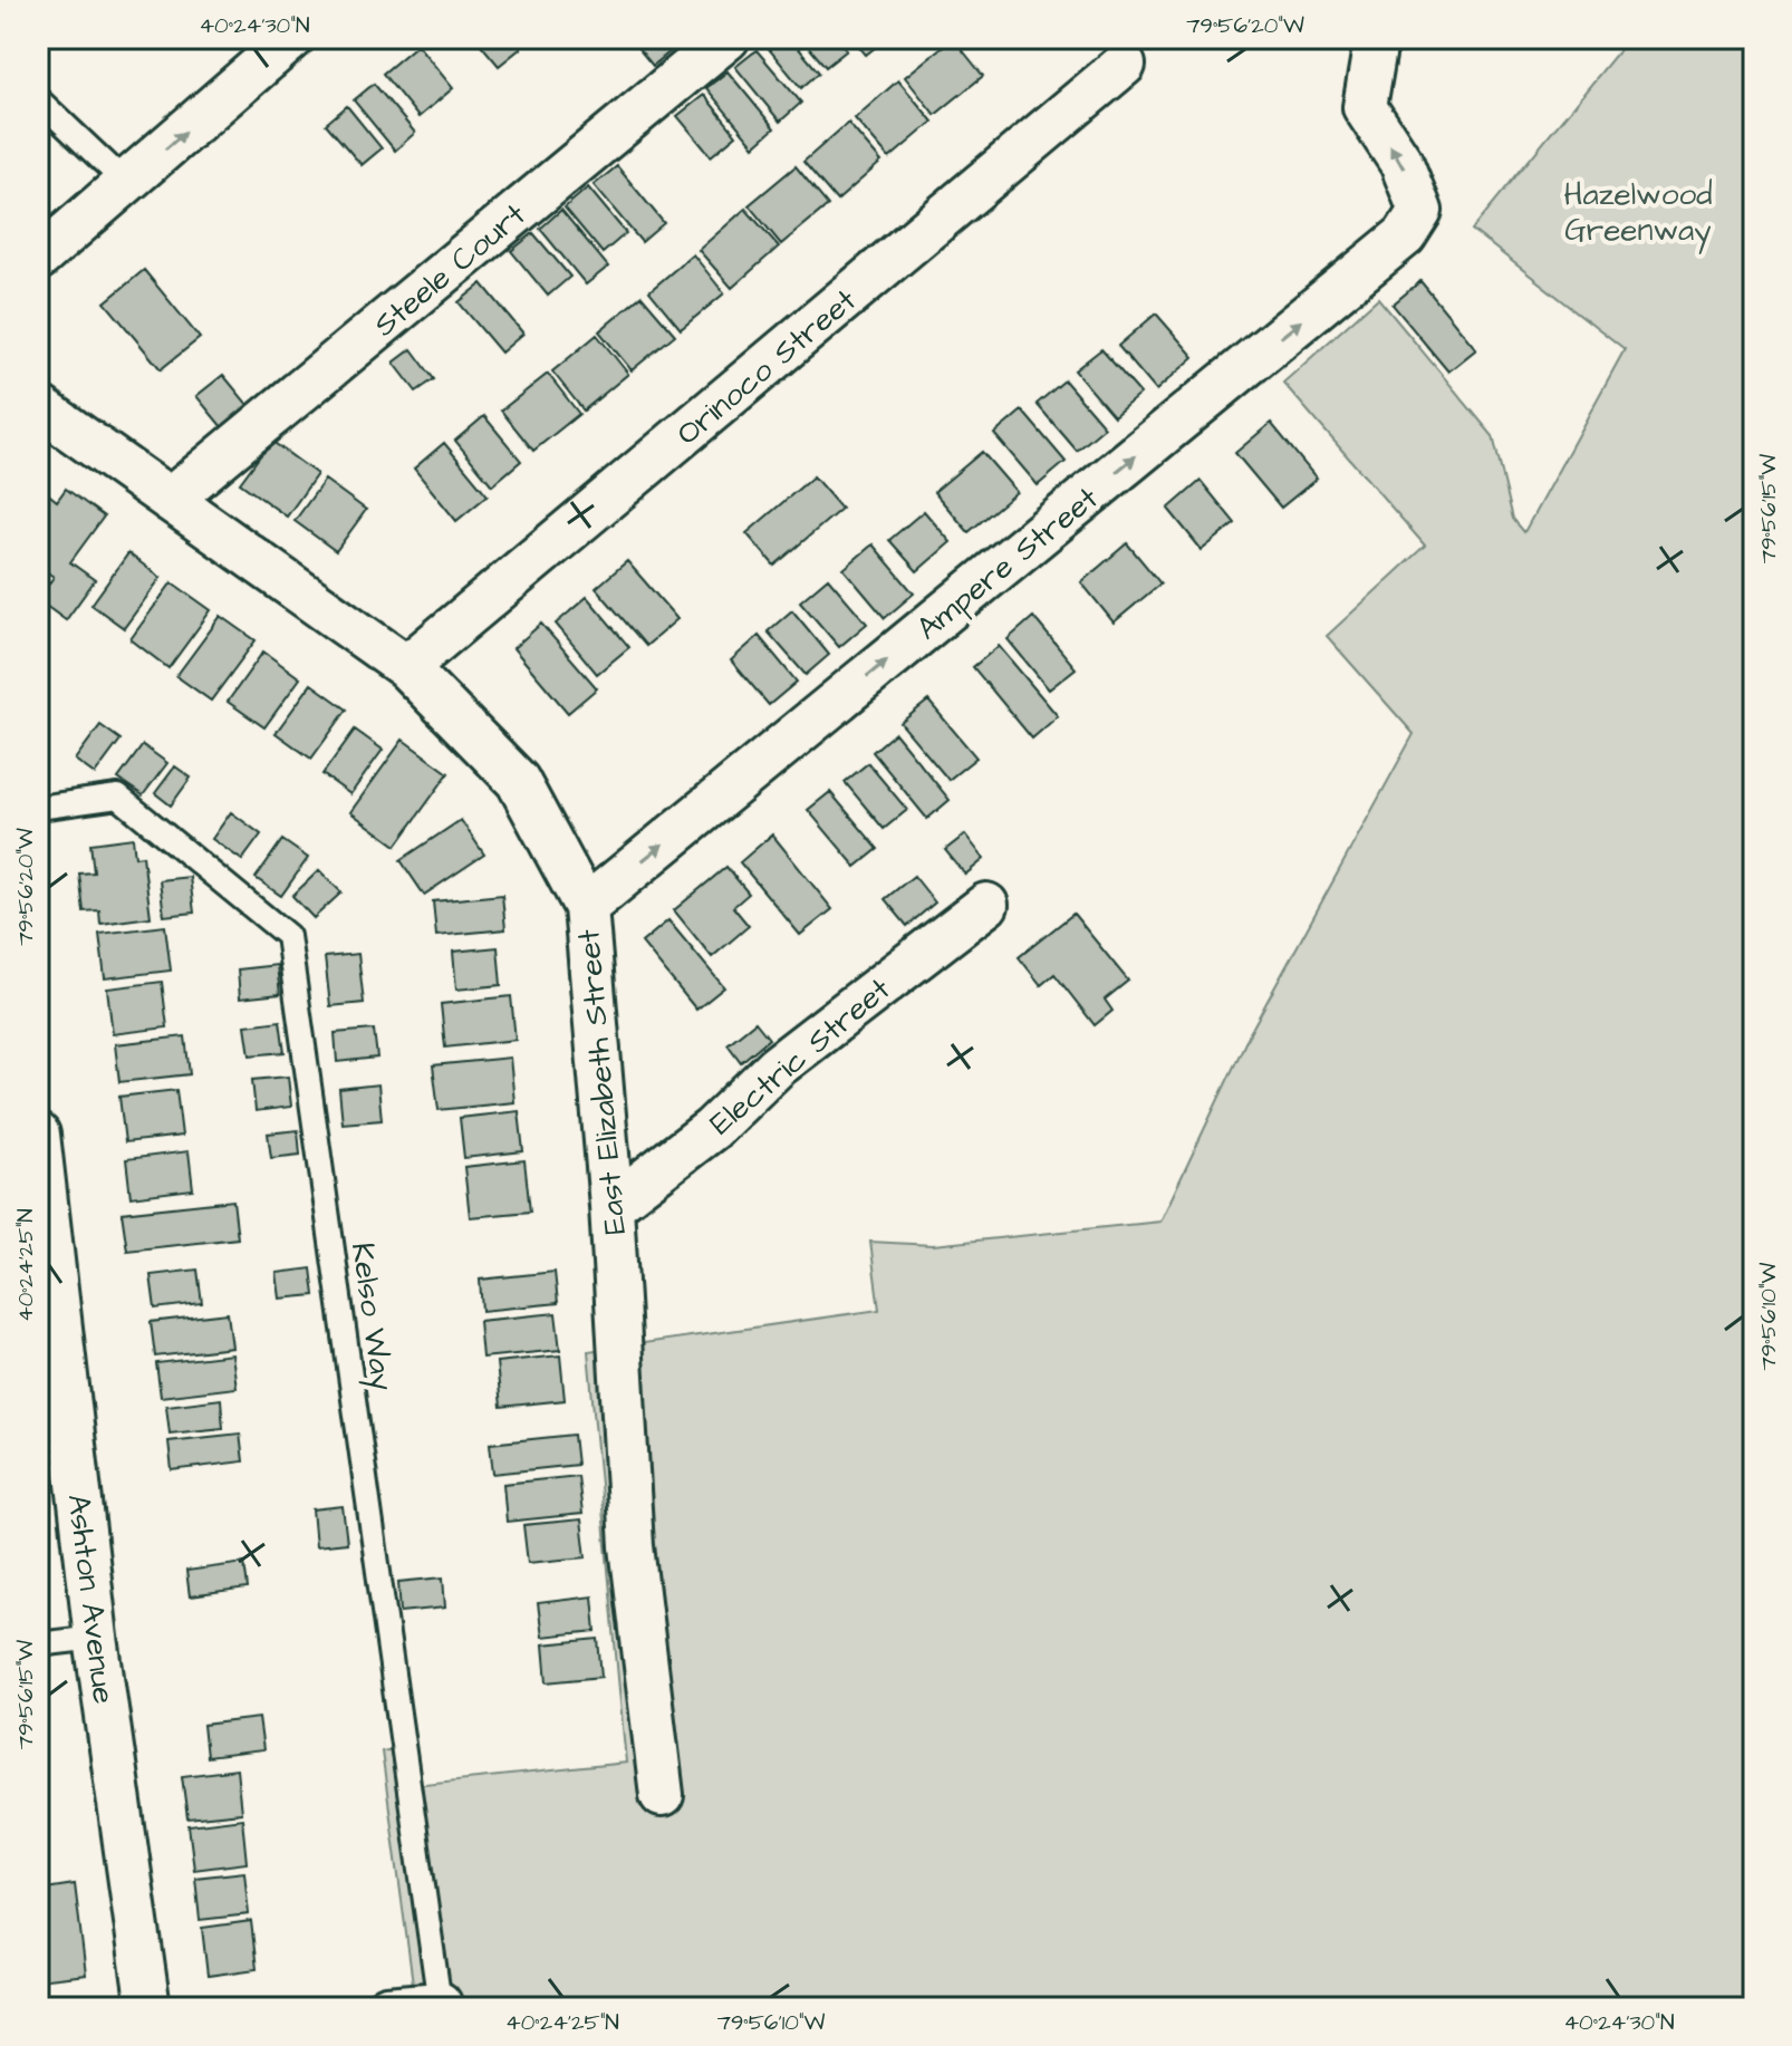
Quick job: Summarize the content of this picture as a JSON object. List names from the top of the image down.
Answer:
{
  "streets": {
    "street": [
      "Steele Court",
      "Orinoco Street",
      "Ampere Street",
      "Electric Street",
      "East Elizabeth Street",
      "Ashton Avenue"
    ],
    "lane": ["Kelso Way"]
  },
  "crossings": [
    ["Steele Court", "East Elizabeth Street"],
    ["Orinoco Street", "East Elizabeth Street"],
    ["Ampere Street", "East Elizabeth Street"],
    ["Electric Street", "East Elizabeth Street"]
  ],
  "one_way": ["Ampere Street"],
  "parks": ["Hazelwood Greenway"],
  "coordinates": [
    "40°24'30\"N",
    "79°56'20\"W",
    "79°56'15\"W",
    "40°24'25\"N",
    "79°56'10\"W"
  ]
}
